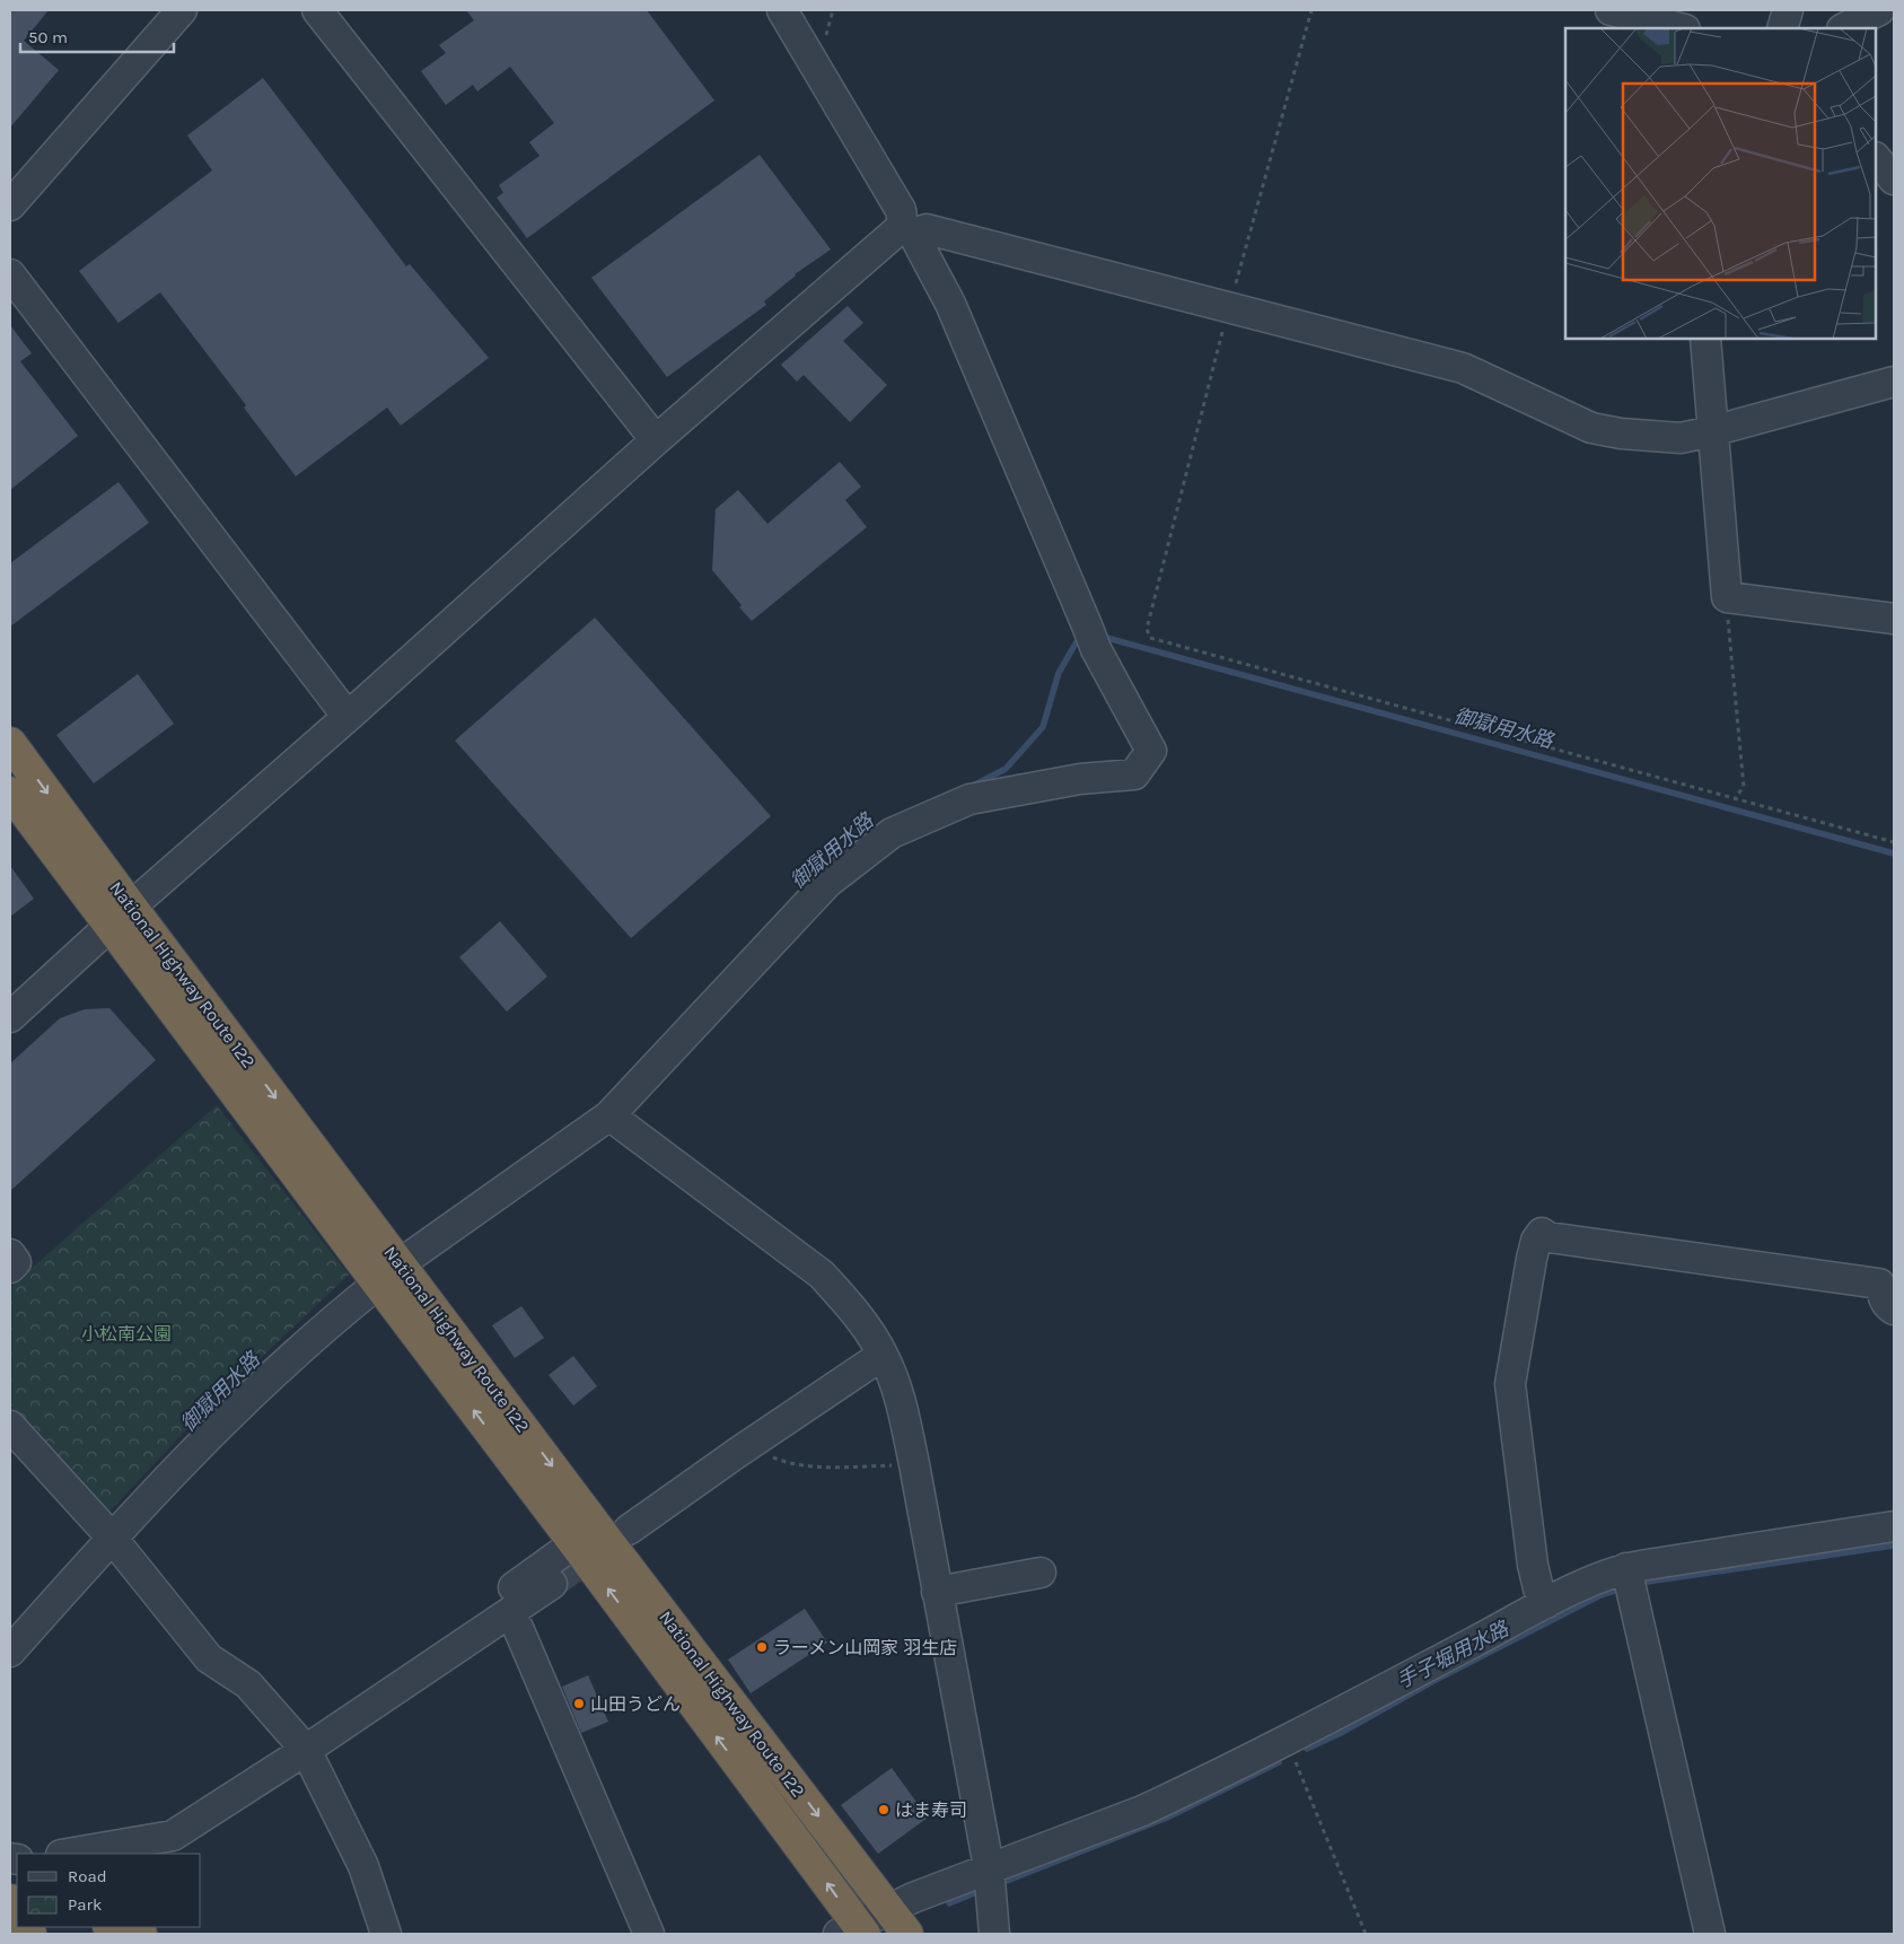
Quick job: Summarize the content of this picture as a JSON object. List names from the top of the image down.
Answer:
{
  "streets": {
    "highway": ["National Highway Route 122"]
  },
  "water": ["御獄用水路", "手子堀用水路"],
  "parks": ["小松南公園"],
  "places": ["ラーメン山岡家 羽生店", "山田うどん", "はま寿司"],
  "legend": ["Road", "Park"],
  "scale_bar": "50 m"
}
